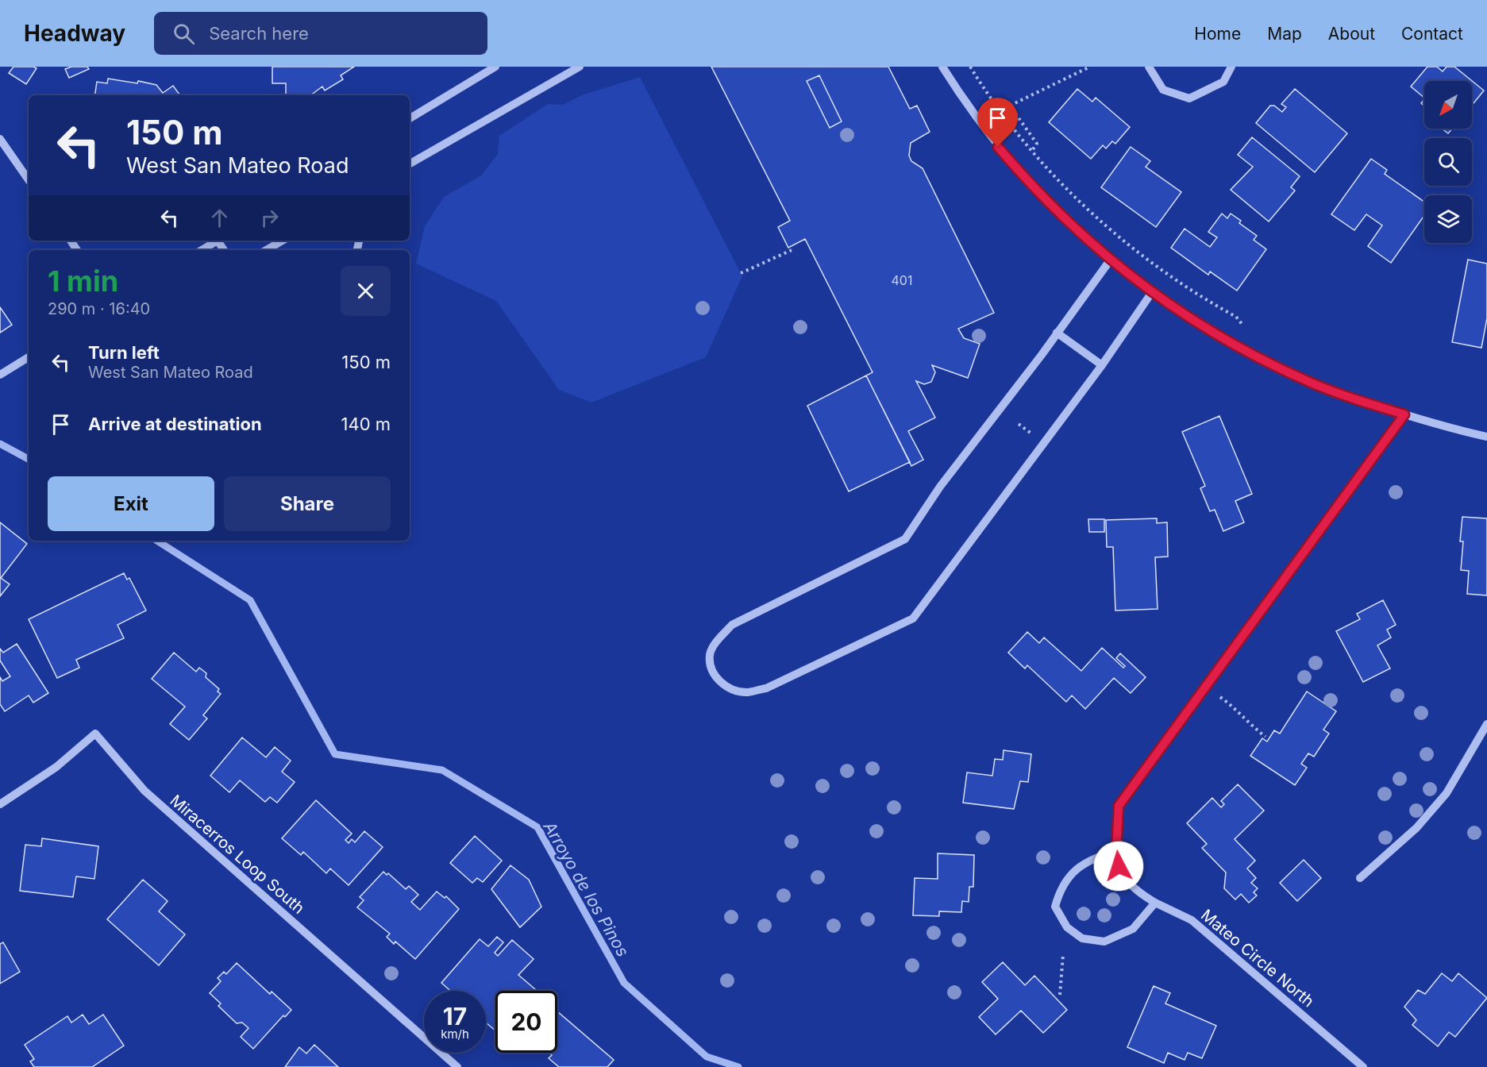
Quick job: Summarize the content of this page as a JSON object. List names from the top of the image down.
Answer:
{
  "streets": {
    "street": ["Miracerros Loop South", "Mateo Circle North"]
  },
  "water": ["Arroyo de los Pinos"],
  "house_numbers": ["401"],
  "north": "bottom left",
  "page": {
    "header": "Headway",
    "search": "Search here",
    "nav": [
      "Home",
      "Map",
      "About",
      "Contact"
    ],
    "turn": ["150 m", "West San Mateo Road"],
    "heading": ["1 min", "290 m · 16:40"],
    "list": [
      {
        "name": "Turn left",
        "note": "West San Mateo Road",
        "value": "150 m"
      },
      {
        "name": "Arrive at destination",
        "value": "140 m"
      }
    ],
    "buttons": ["Exit", "Share"],
    "speed": "17 km/h",
    "limit": "20"
  }
}
